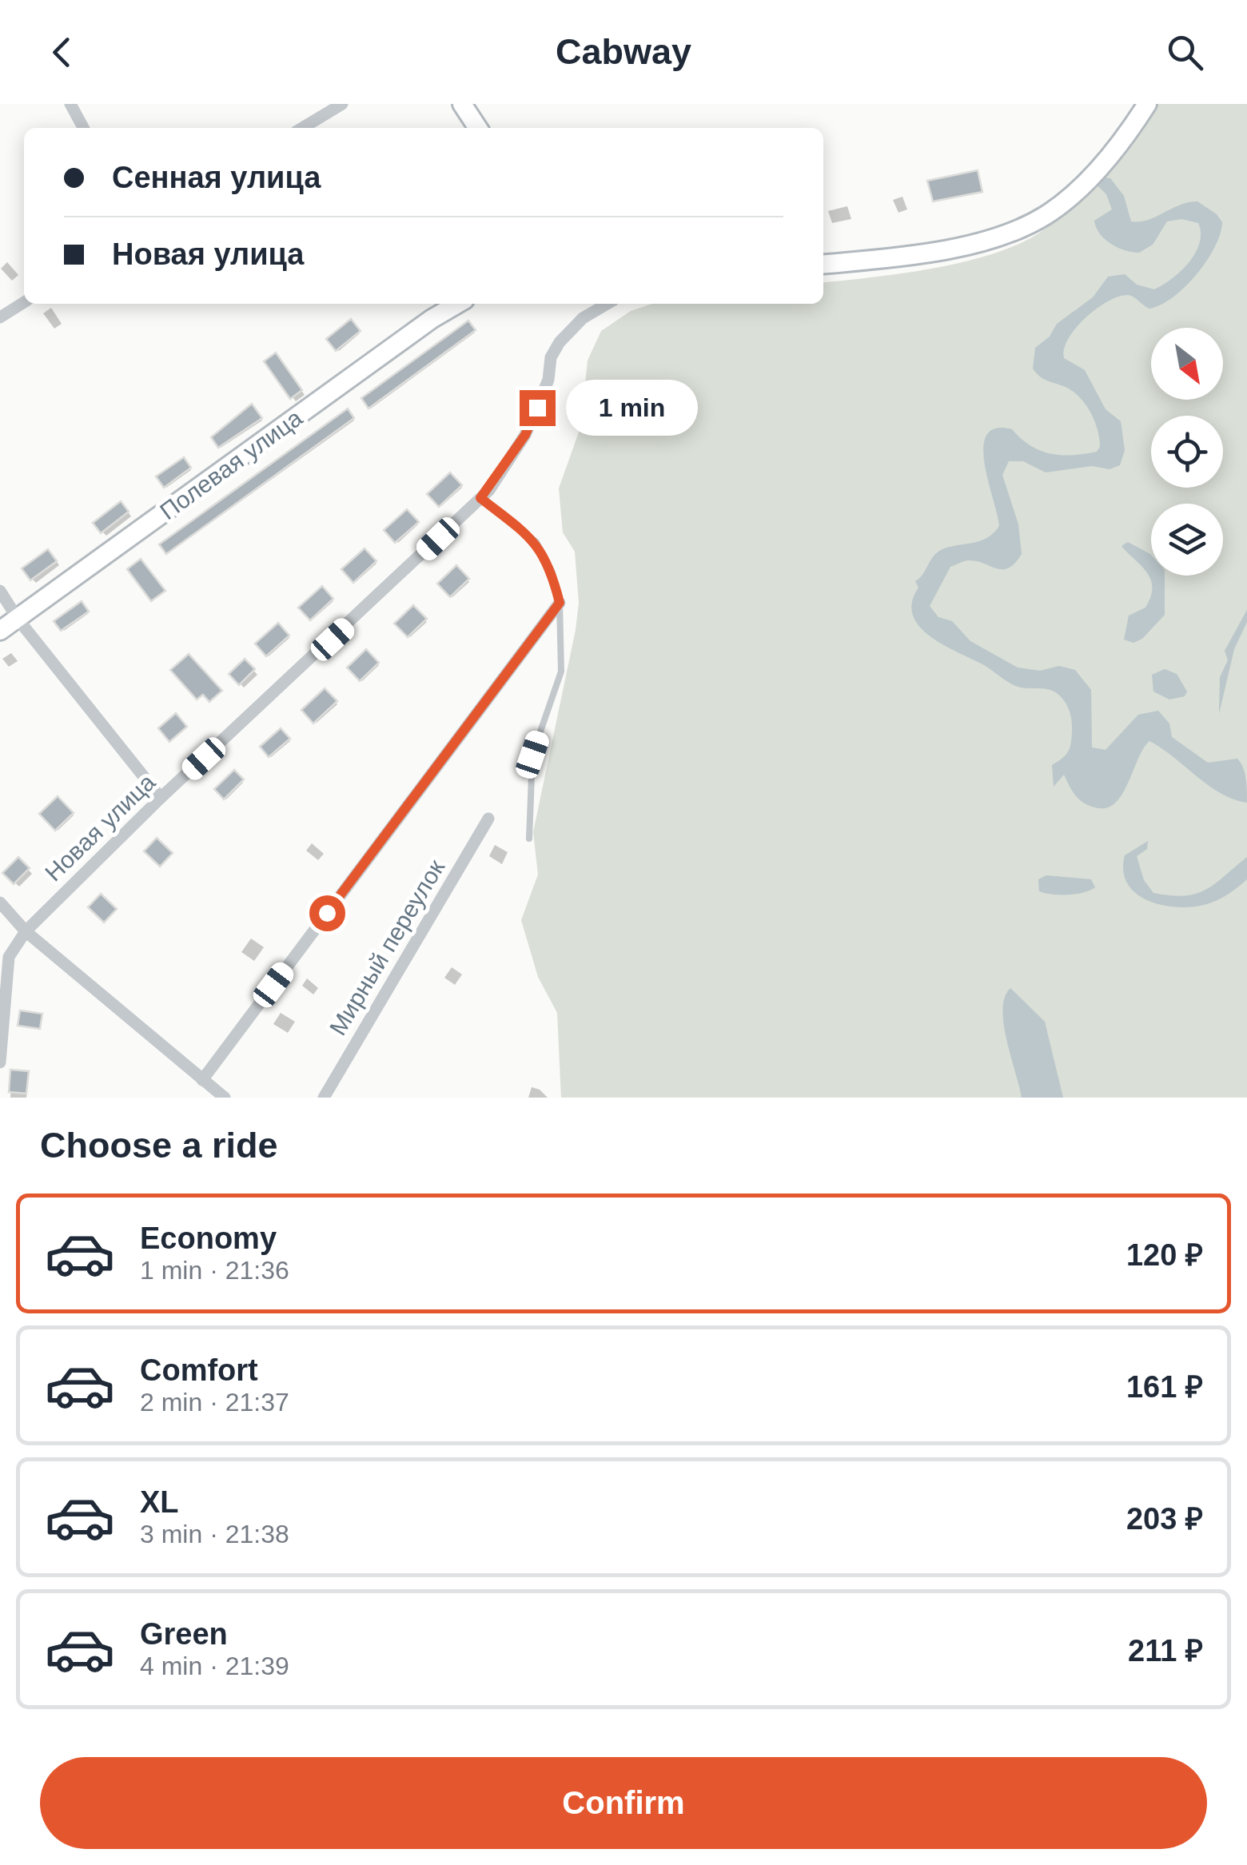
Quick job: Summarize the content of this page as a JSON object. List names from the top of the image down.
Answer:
{
  "streets": {
    "street": ["Полевая улица", "Новая улица", "Мирный переулок"]
  },
  "north": "bottom right",
  "page": {
    "header": "Cabway",
    "banner": ["Сенная улица", "Новая улица"],
    "bubble": "1 min",
    "heading": "Choose a ride",
    "list": [
      {
        "name": "Economy",
        "note": "1 min · 21:36",
        "value": "120 ₽"
      },
      {
        "name": "Comfort",
        "note": "2 min · 21:37",
        "value": "161 ₽"
      },
      {
        "name": "XL",
        "note": "3 min · 21:38",
        "value": "203 ₽"
      },
      {
        "name": "Green",
        "note": "4 min · 21:39",
        "value": "211 ₽"
      }
    ],
    "buttons": "Confirm"
  }
}
